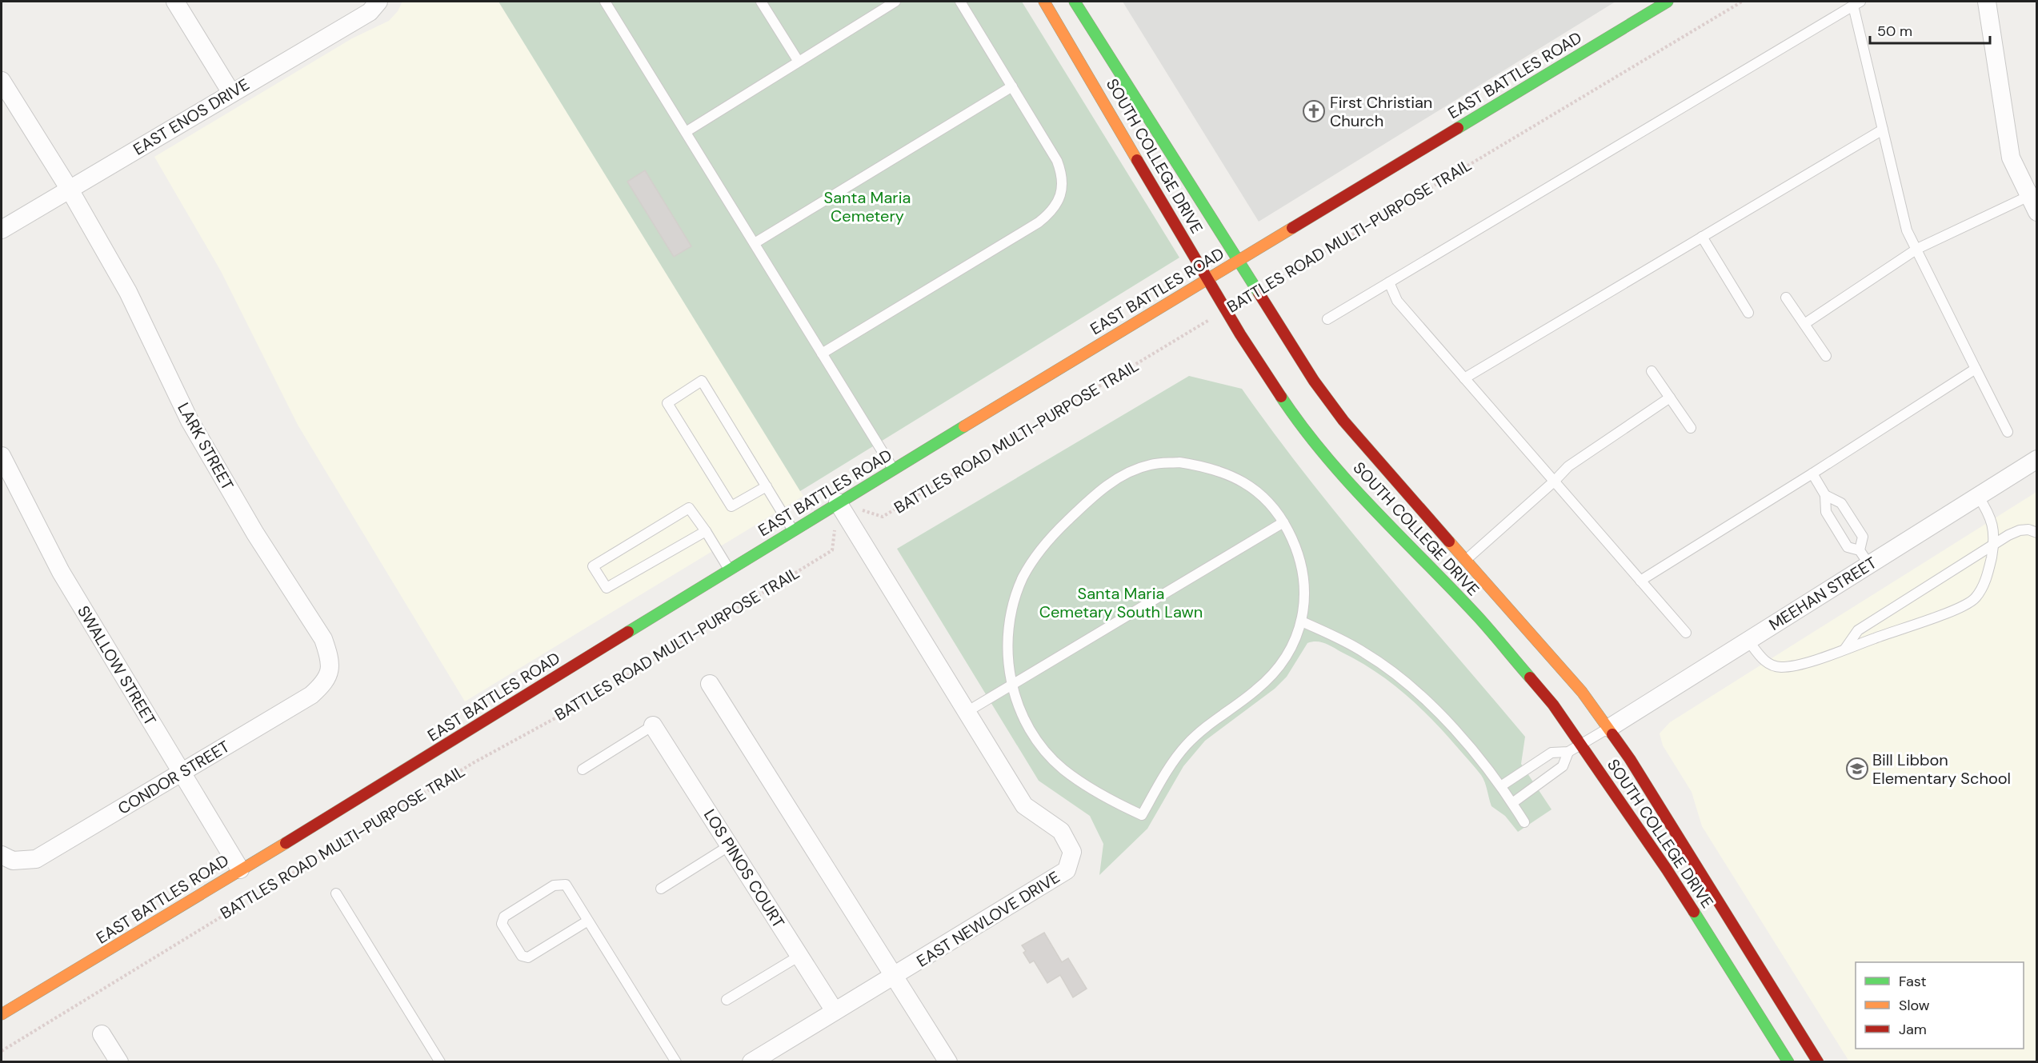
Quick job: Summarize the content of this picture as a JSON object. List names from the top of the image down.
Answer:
{
  "streets": {
    "street": [
      "EAST BATTLES ROAD",
      "EAST ENOS DRIVE",
      "SOUTH COLLEGE DRIVE",
      "LARK STREET",
      "MEEHAN STREET",
      "SWALLOW STREET",
      "CONDOR STREET",
      "LOS PINOS COURT",
      "EAST NEWLOVE DRIVE"
    ],
    "path": ["BATTLES ROAD MULTI-PURPOSE TRAIL"]
  },
  "crossings": [
    ["EAST BATTLES ROAD", "SOUTH COLLEGE DRIVE"],
    ["EAST BATTLES ROAD", "BATTLES ROAD MULTI-PURPOSE TRAIL"],
    ["EAST BATTLES ROAD", "SWALLOW STREET"],
    ["EAST BATTLES ROAD", "EAST NEWLOVE DRIVE"],
    ["EAST ENOS DRIVE", "LARK STREET"],
    ["SOUTH COLLEGE DRIVE", "BATTLES ROAD MULTI-PURPOSE TRAIL"],
    ["SOUTH COLLEGE DRIVE", "MEEHAN STREET"],
    ["BATTLES ROAD MULTI-PURPOSE TRAIL", "EAST NEWLOVE DRIVE"],
    ["LARK STREET", "CONDOR STREET"],
    ["SWALLOW STREET", "CONDOR STREET"],
    ["LOS PINOS COURT", "EAST NEWLOVE DRIVE"]
  ],
  "parks": ["Santa Maria Cemetery", "Santa Maria Cemetary South Lawn"],
  "places": {
    "church": ["First Christian Church"],
    "school or university": ["Bill Libbon Elementary School"]
  },
  "legend": ["Fast", "Slow", "Jam"],
  "scale_bar": "50 m"
}
